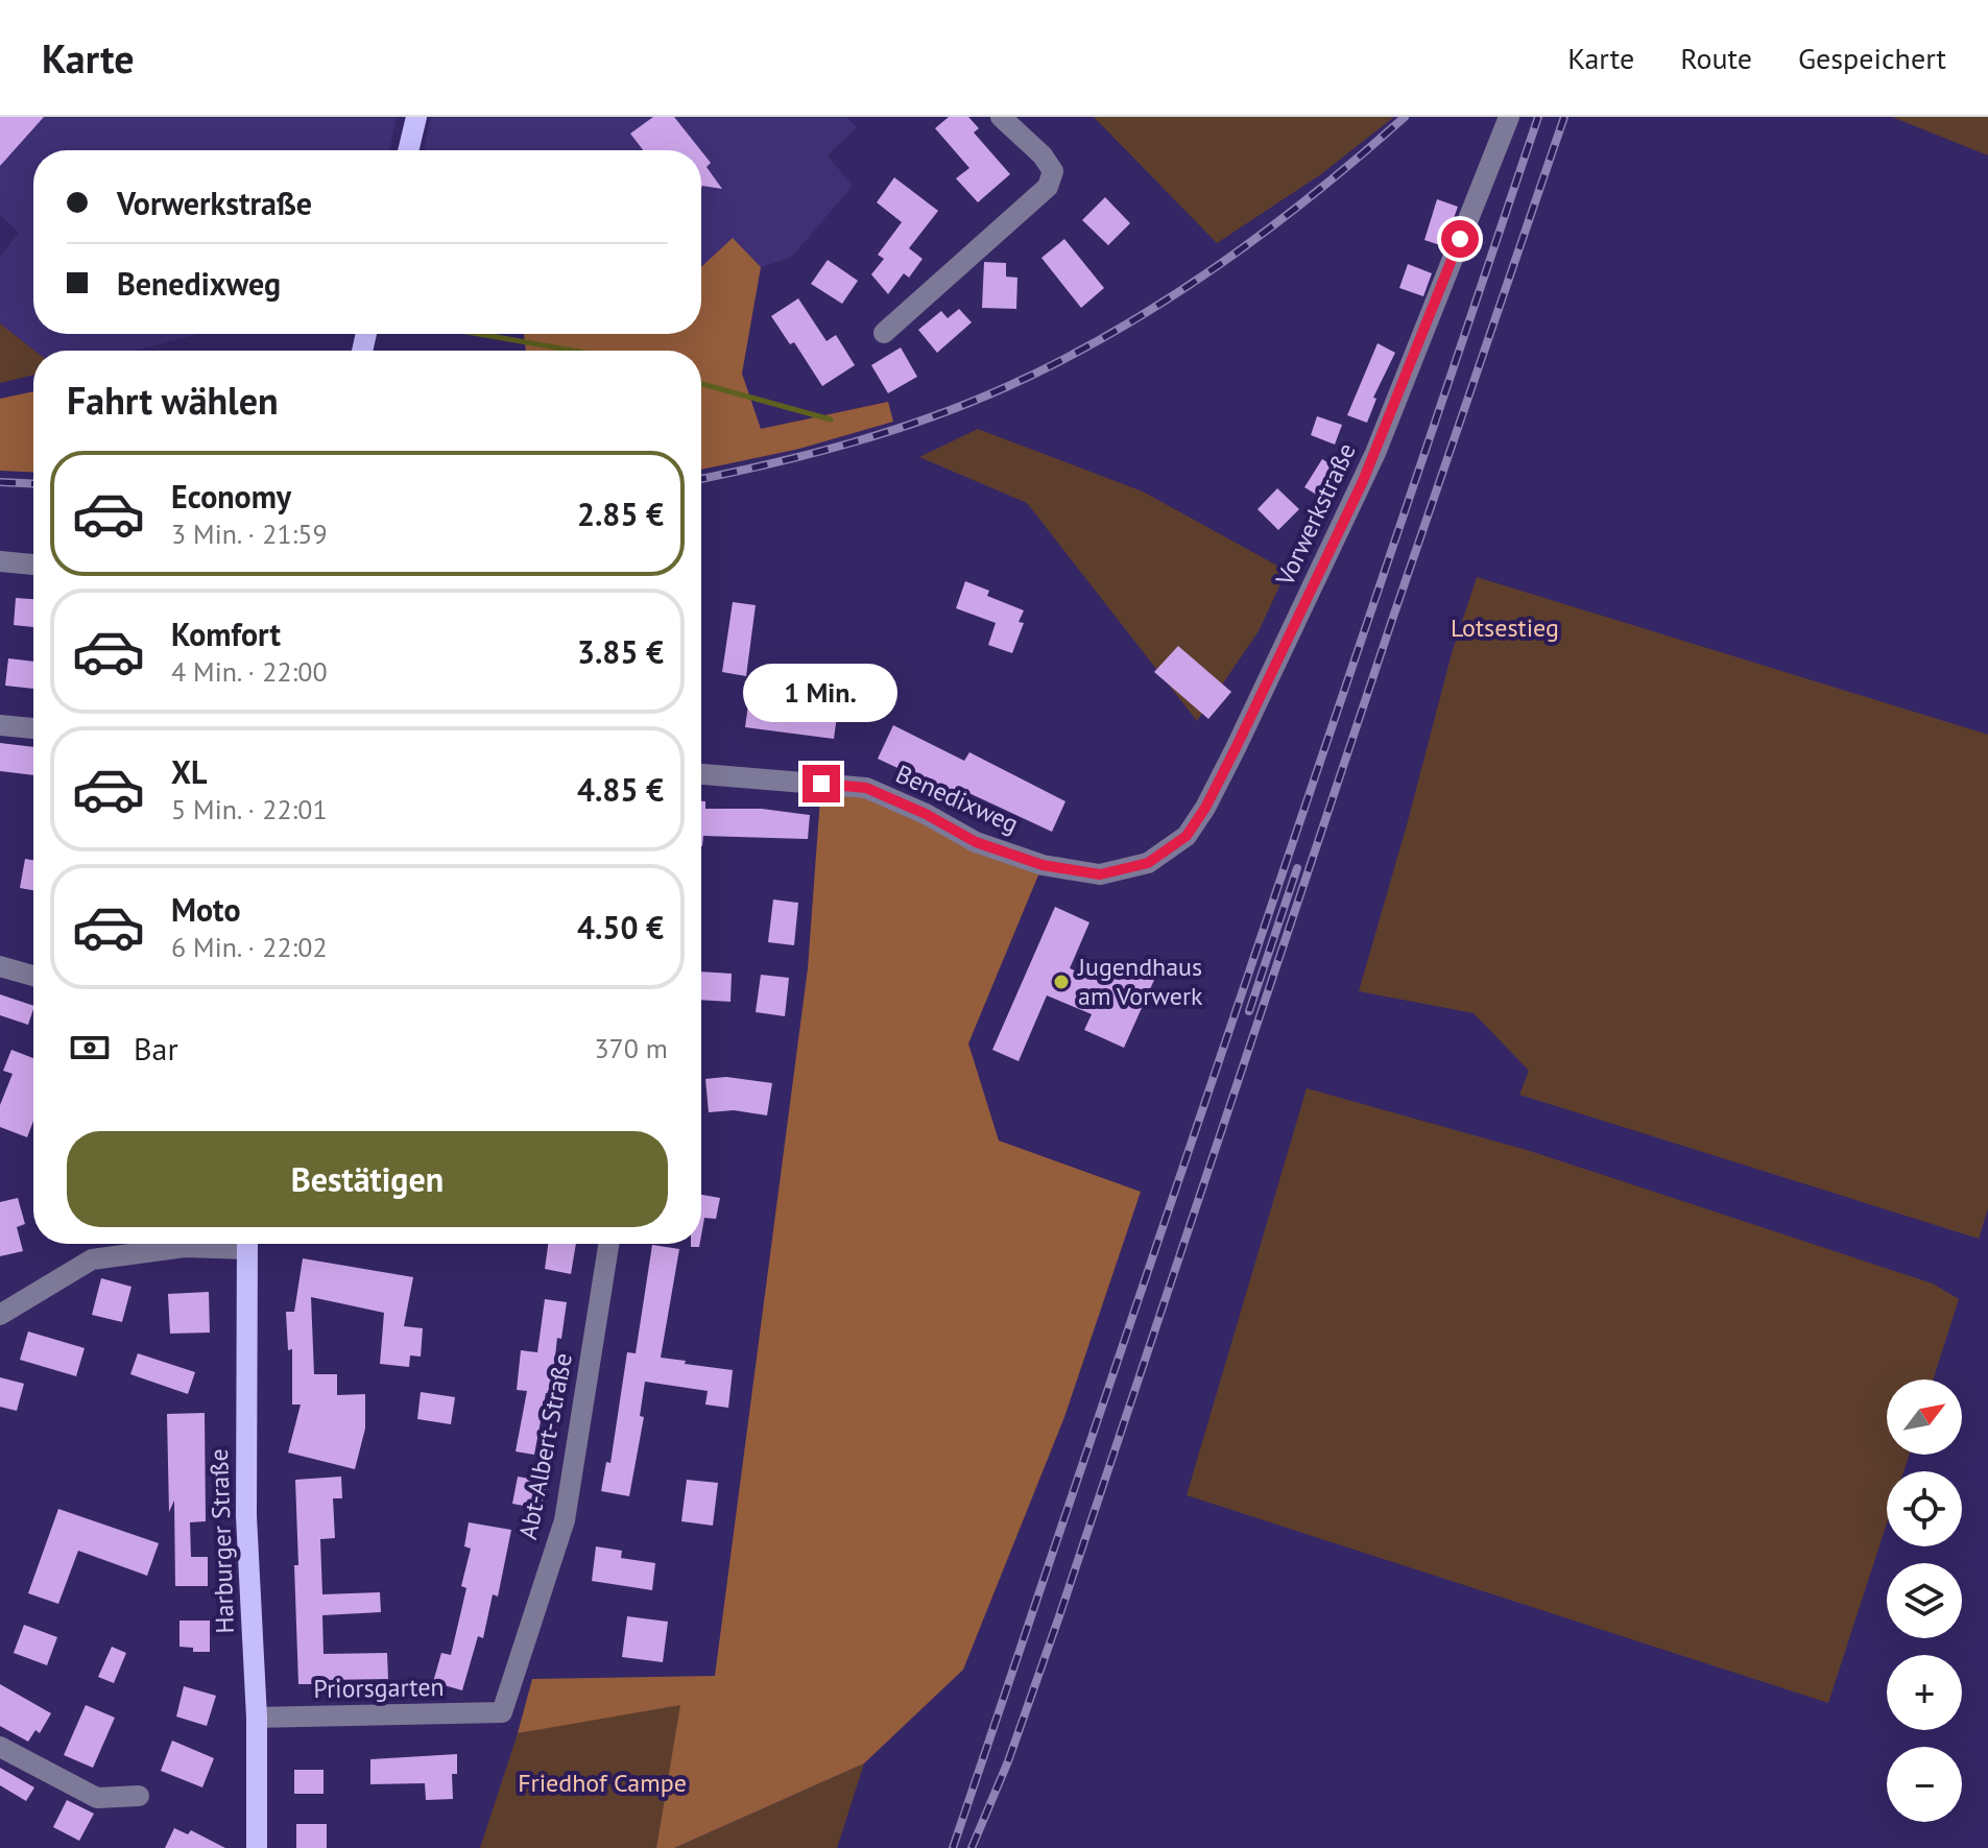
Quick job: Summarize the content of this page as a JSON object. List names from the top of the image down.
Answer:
{
  "streets": {
    "main road": ["Harburger Straße"],
    "street": [
      "Vorwerkstraße",
      "Benedixweg",
      "Abt-Albert-Straße",
      "Priorsgarten"
    ]
  },
  "crossings": [
    ["Vorwerkstraße", "Benedixweg"],
    ["Abt-Albert-Straße", "Priorsgarten"],
    ["Harburger Straße", "Priorsgarten"]
  ],
  "parks": ["Lotsestieg", "Friedhof Campe"],
  "places": ["Jugendhaus am Vorwerk"],
  "north": "top right",
  "page": {
    "header": "Karte",
    "nav": ["Karte", "Route", "Gespeichert"],
    "banner": ["Vorwerkstraße", "Benedixweg"],
    "heading": "Fahrt wählen",
    "list": [
      {
        "name": "Economy",
        "note": "3 Min. · 21:59",
        "value": "2.85 €"
      },
      {
        "name": "Komfort",
        "note": "4 Min. · 22:00",
        "value": "3.85 €"
      },
      {
        "name": "XL",
        "note": "5 Min. · 22:01",
        "value": "4.85 €"
      },
      {
        "name": "Moto",
        "note": "6 Min. · 22:02",
        "value": "4.50 €"
      }
    ],
    "bubble": "1 Min.",
    "pay": ["Bar", "370 m"],
    "buttons": "Bestätigen",
    "map_buttons": ["+", "−"]
  }
}
